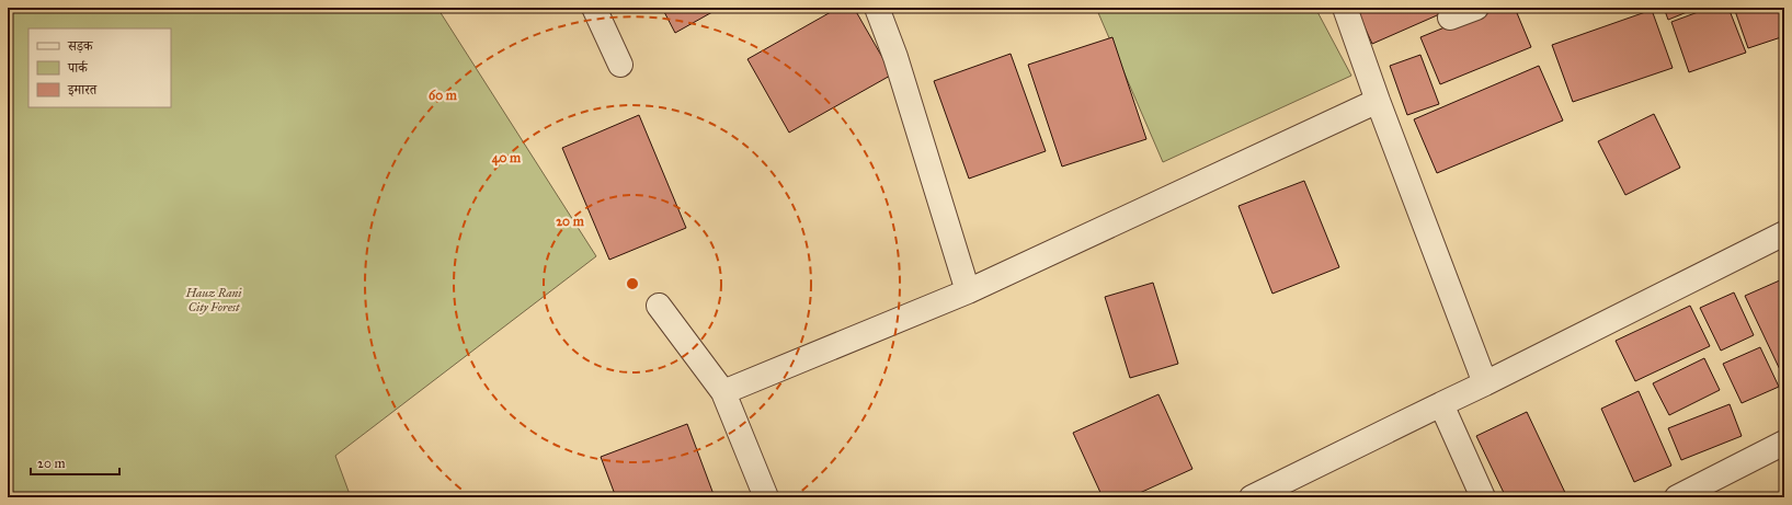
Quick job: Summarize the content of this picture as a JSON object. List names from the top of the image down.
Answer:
{
  "parks": ["Hauz Rani City Forest"],
  "legend": ["सड़क", "पार्क", "इमारत"],
  "scale_bar": "20 m",
  "rings": ["60 m", "40 m", "20 m"]
}
